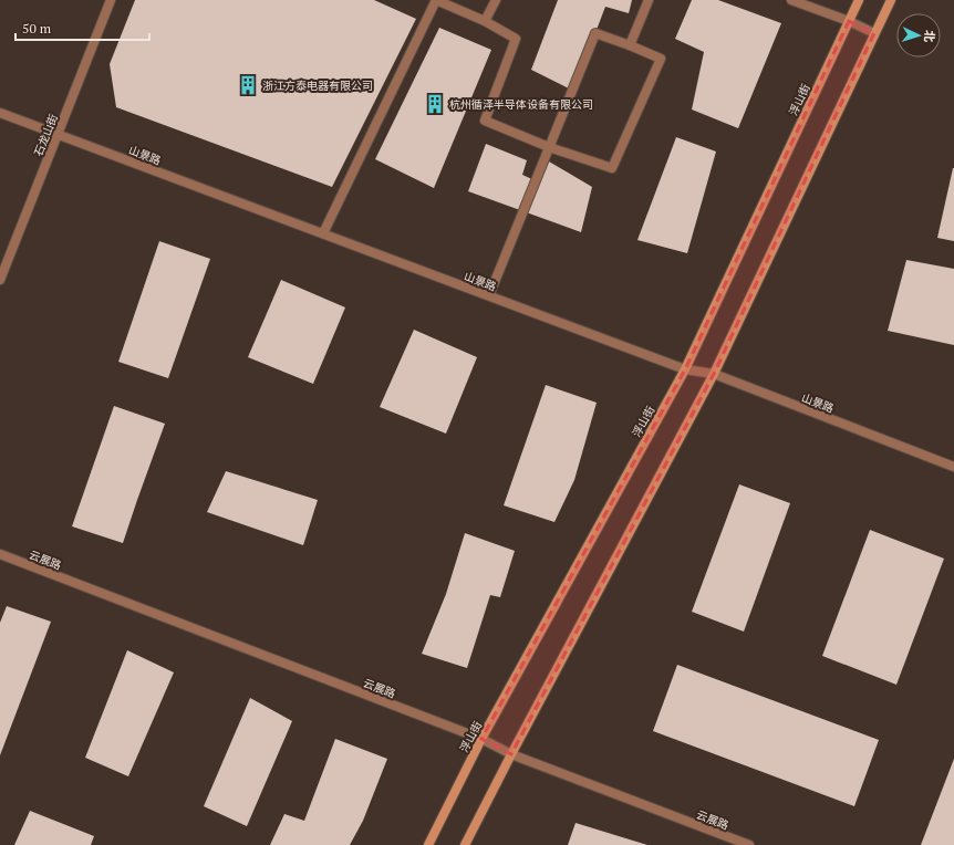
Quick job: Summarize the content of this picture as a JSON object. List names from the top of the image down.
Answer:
{
  "streets": {
    "main road": ["浮山街"],
    "street": ["石龙山街", "山景路", "云展路"]
  },
  "crossings": [
    ["浮山街", "山景路"],
    ["浮山街", "云展路"],
    ["石龙山街", "山景路"]
  ],
  "places": {
    "building": ["浙江方泰电器有限公司", "杭州循泽半导体设备有限公司"]
  },
  "scale_bar": "50 m",
  "north": "right"
}
